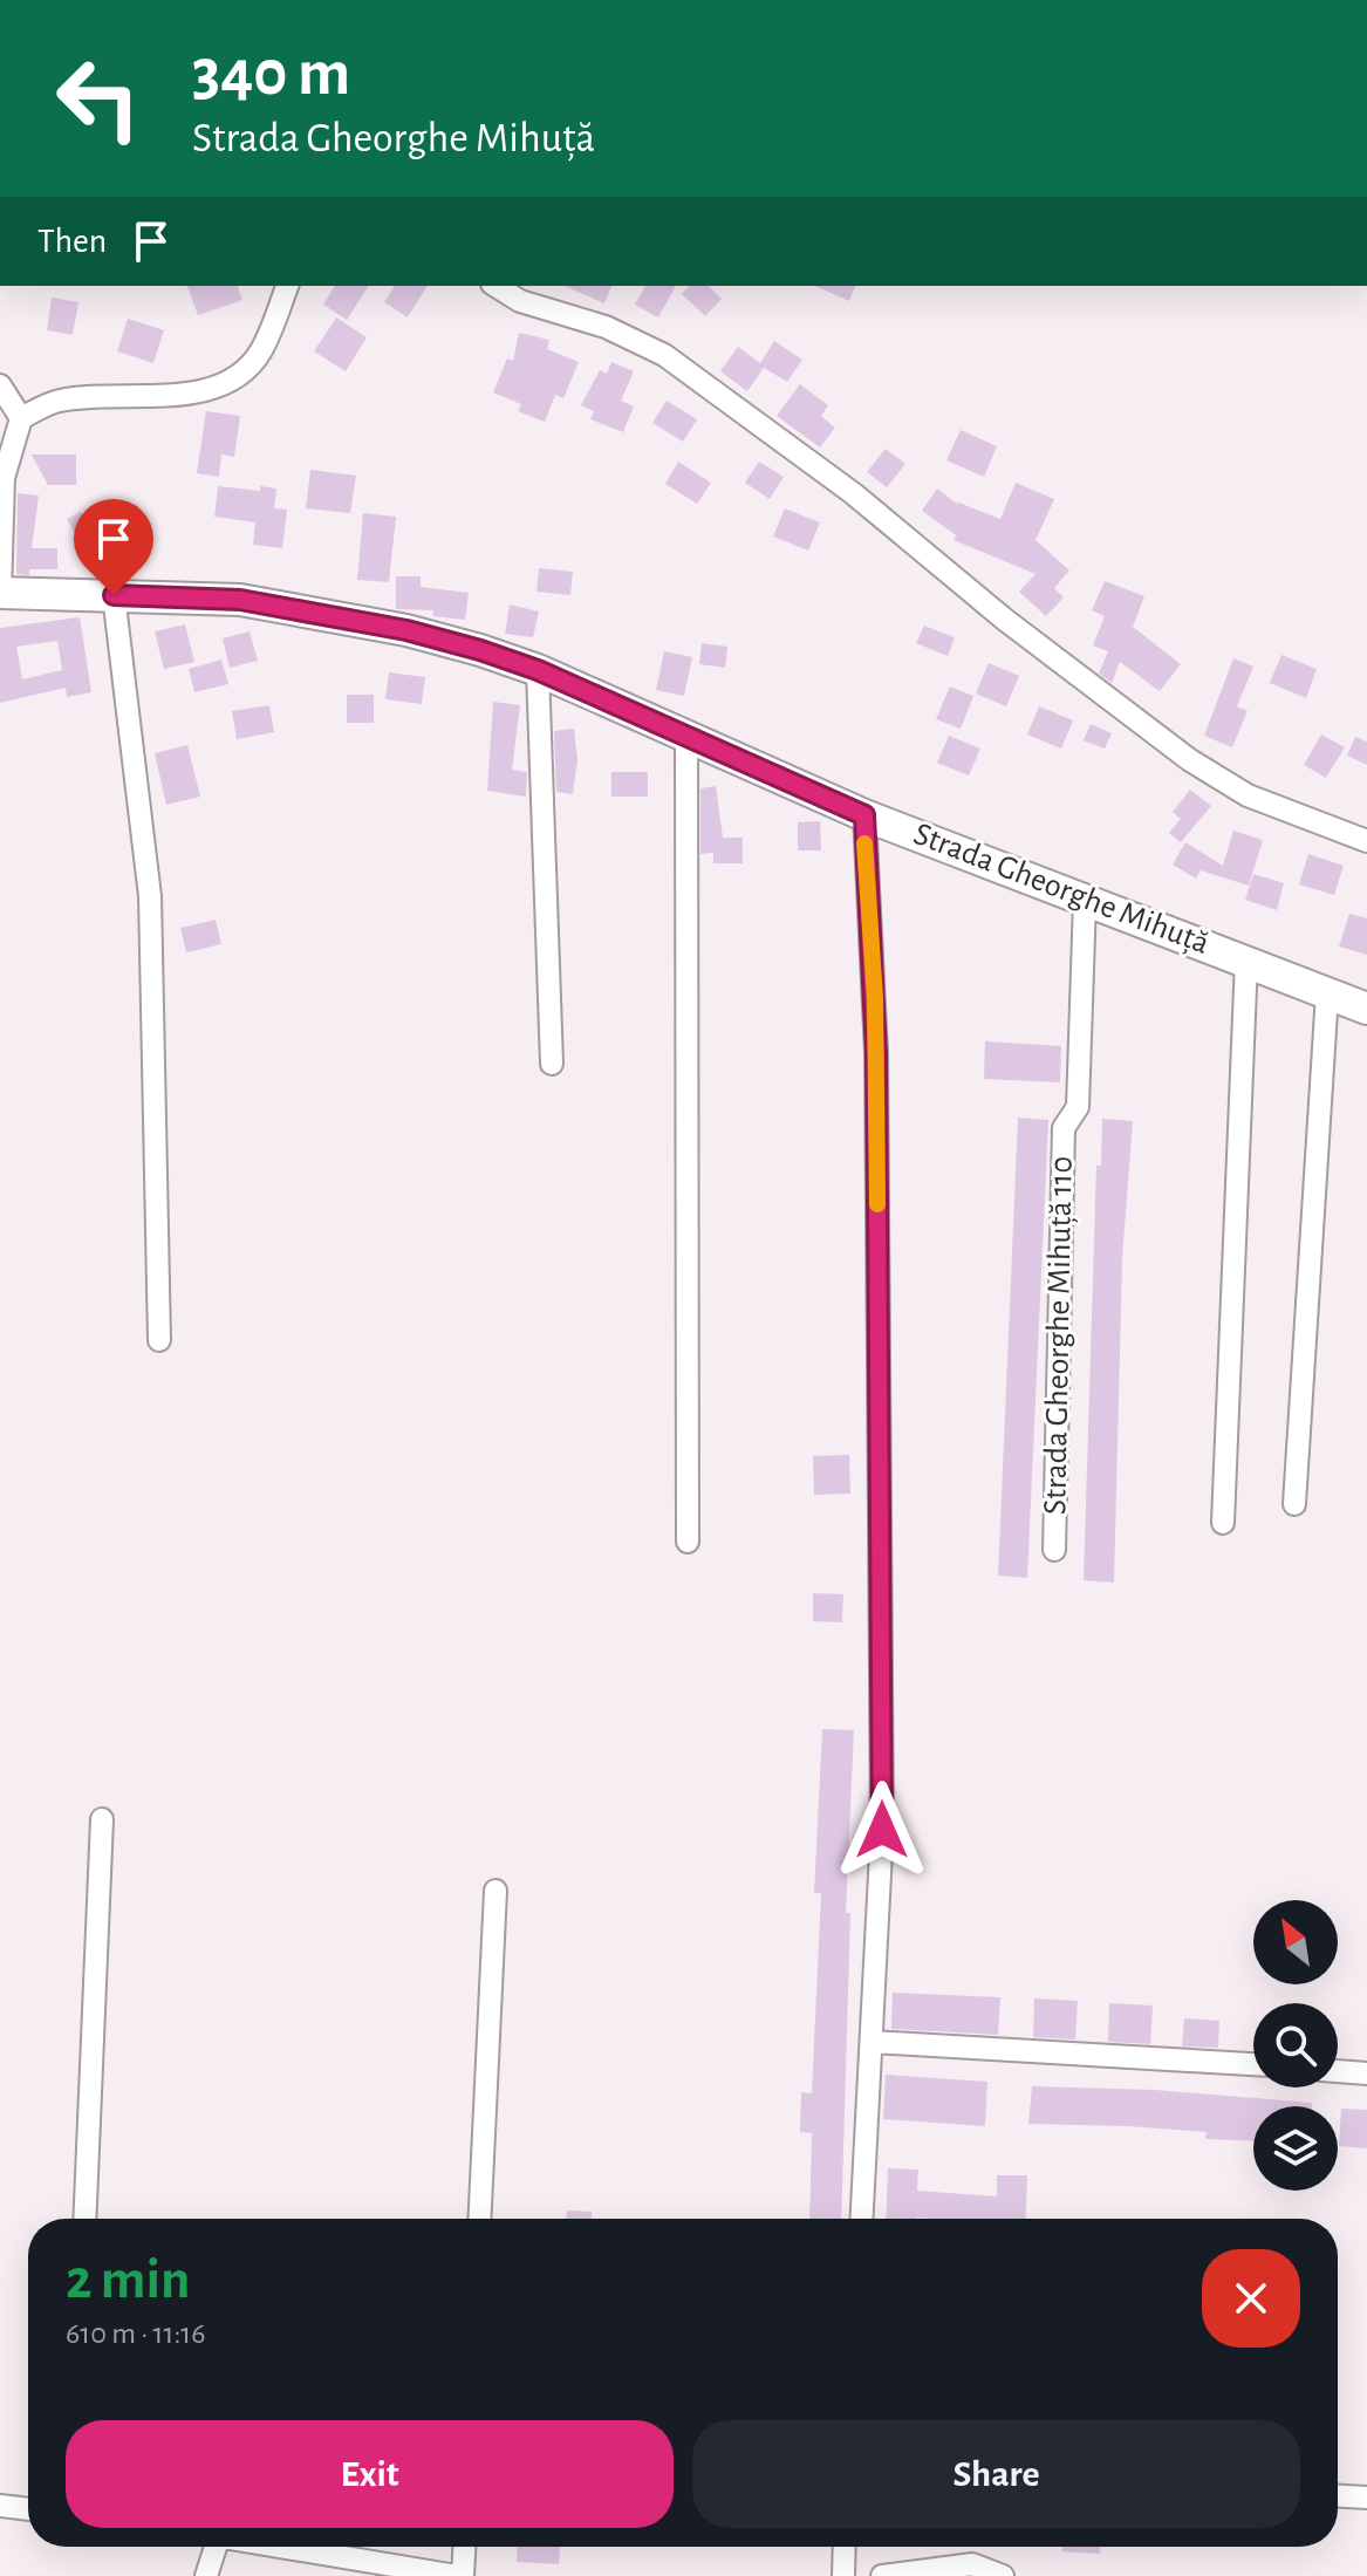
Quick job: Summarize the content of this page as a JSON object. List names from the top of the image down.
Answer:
{
  "streets": {
    "street": ["Strada Gheorghe Mihuță", "Strada Gheorghe Mihuță 110"]
  },
  "crossings": [
    ["Strada Gheorghe Mihuță", "Strada Gheorghe Mihuță 110"]
  ],
  "north": "top left",
  "page": {
    "turn": ["340 m", "Strada Gheorghe Mihuță"],
    "then": "Then",
    "heading": ["2 min", "610 m · 11:16"],
    "buttons": ["Exit", "Share"]
  }
}
